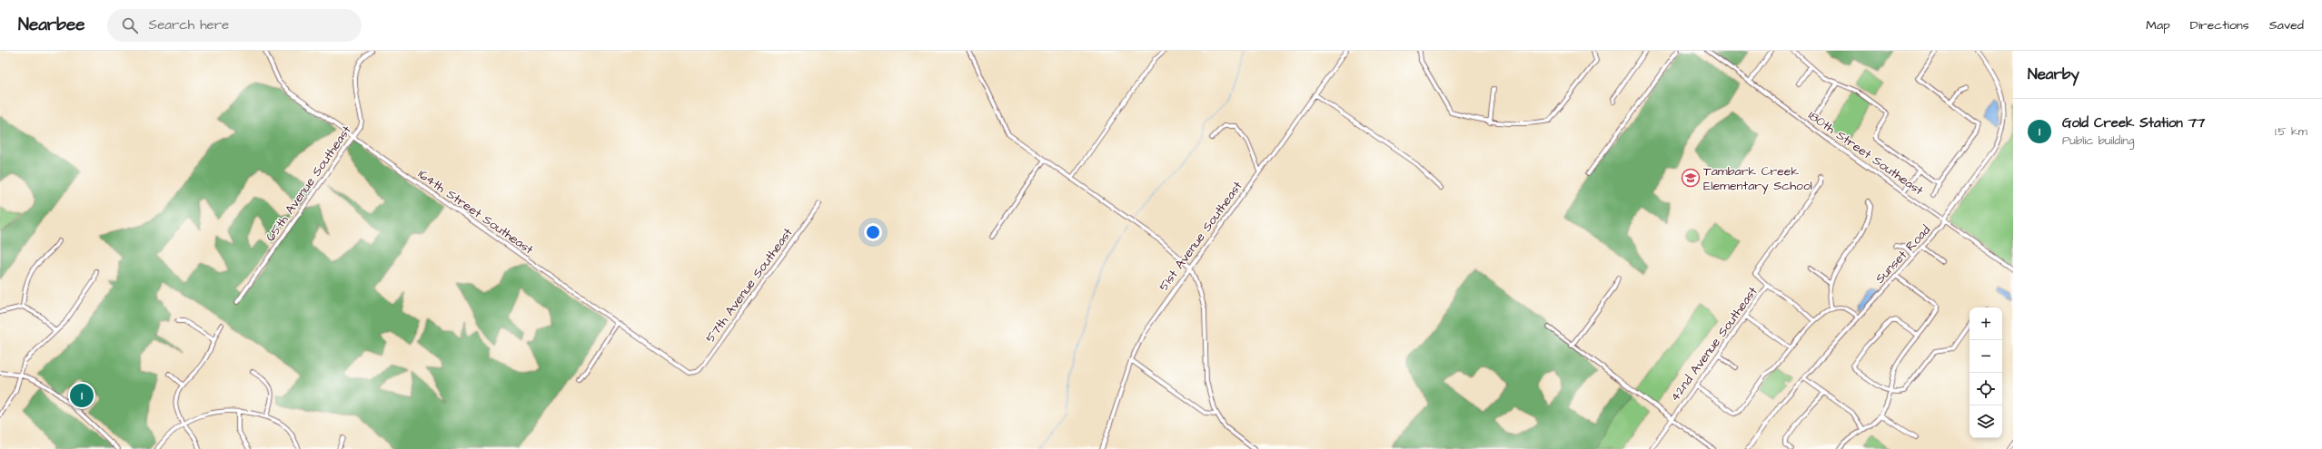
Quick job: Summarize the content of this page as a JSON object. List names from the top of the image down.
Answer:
{
  "streets": {
    "street": [
      "180th Street Southeast",
      "65th Avenue Southeast",
      "164th Street Southeast",
      "51st Avenue Southeast",
      "Sunset Road",
      "57th Avenue Southeast",
      "42nd Avenue Southeast"
    ]
  },
  "crossings": [
    ["180th Street Southeast", "Sunset Road"],
    ["65th Avenue Southeast", "164th Street Southeast"],
    ["164th Street Southeast", "57th Avenue Southeast"]
  ],
  "places": {
    "school or university": ["Tambark Creek Elementary School"]
  },
  "page": {
    "header": "Nearbee",
    "search": "Search here",
    "nav": ["Map", "Directions", "Saved"],
    "heading": "Nearby",
    "list": [
      {
        "mark": "1",
        "name": "Gold Creek Station 77",
        "note": "Public building",
        "value": "1.5 km"
      }
    ],
    "map_buttons": ["+", "−"],
    "pins": "1"
  }
}
